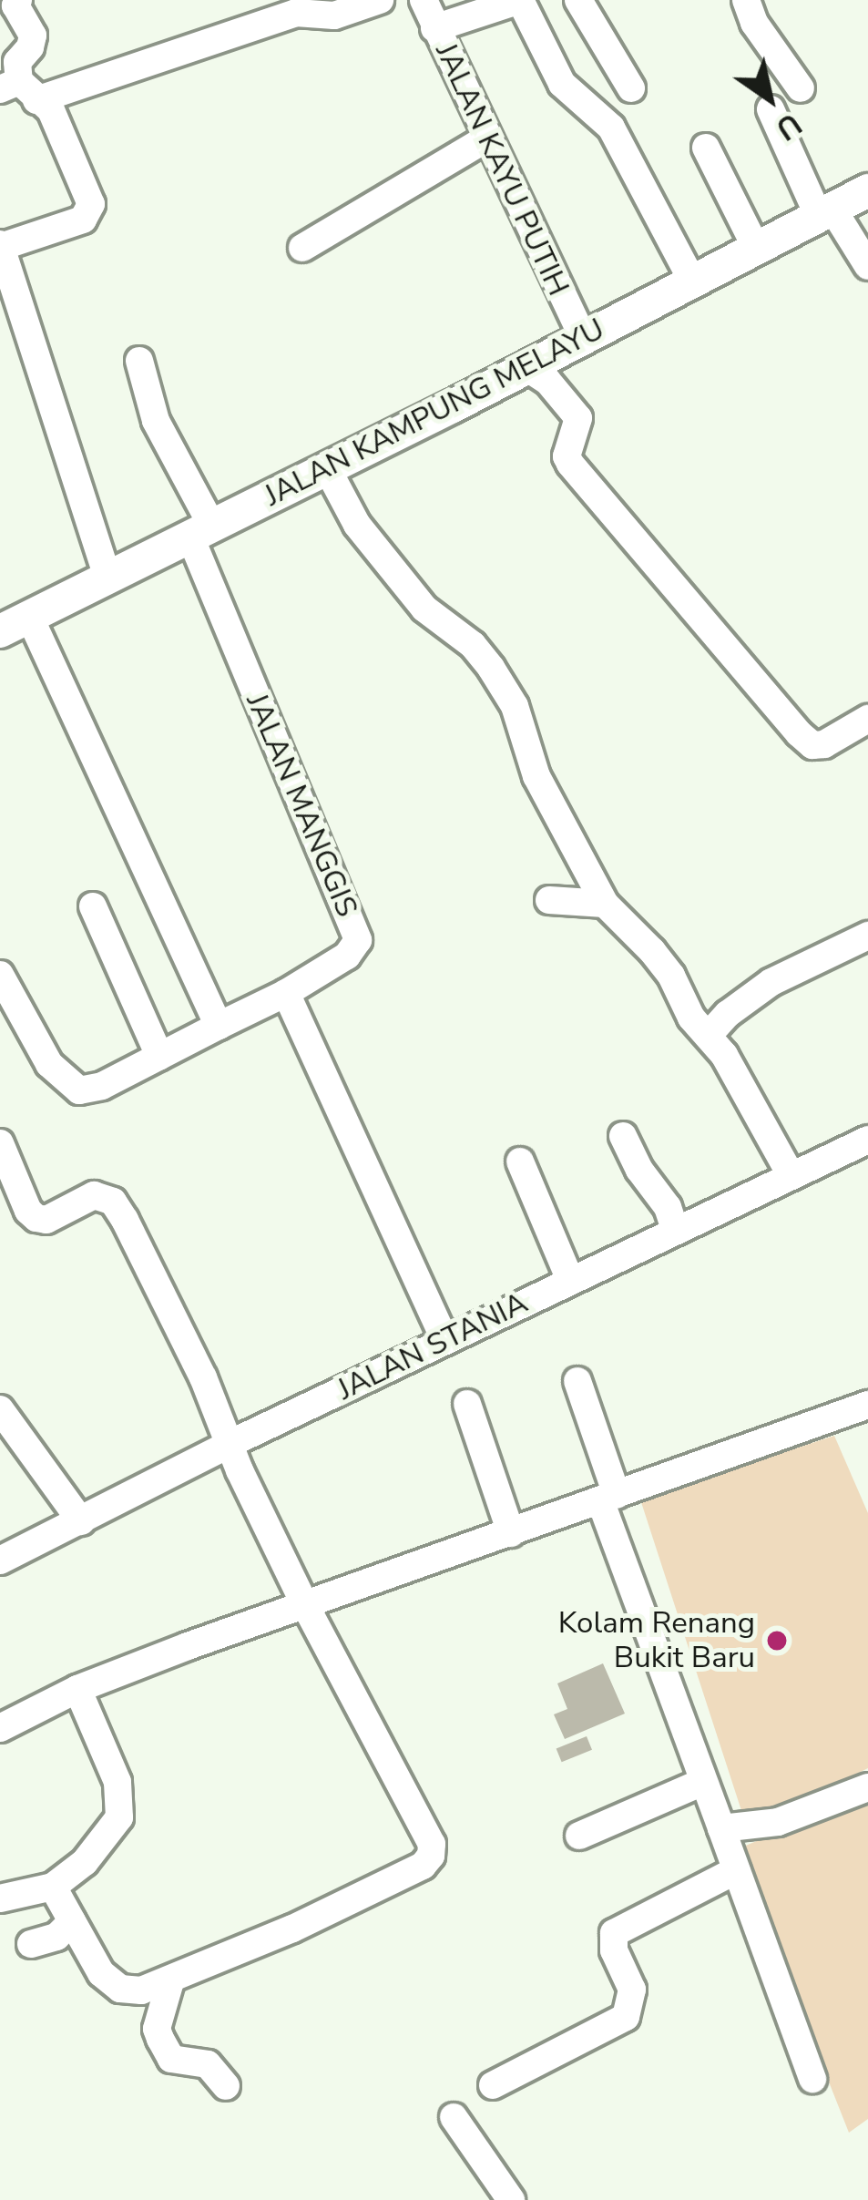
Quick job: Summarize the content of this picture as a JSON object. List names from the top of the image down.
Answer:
{
  "streets": {
    "main road": ["JALAN KAMPUNG MELAYU"],
    "street": ["JALAN KAYU PUTIH", "JALAN MANGGIS", "JALAN STANIA"]
  },
  "crossings": [
    ["JALAN KAYU PUTIH", "JALAN KAMPUNG MELAYU"],
    ["JALAN KAMPUNG MELAYU", "JALAN MANGGIS"]
  ],
  "places": ["Kolam Renang Bukit Baru"],
  "north": "bottom right"
}
